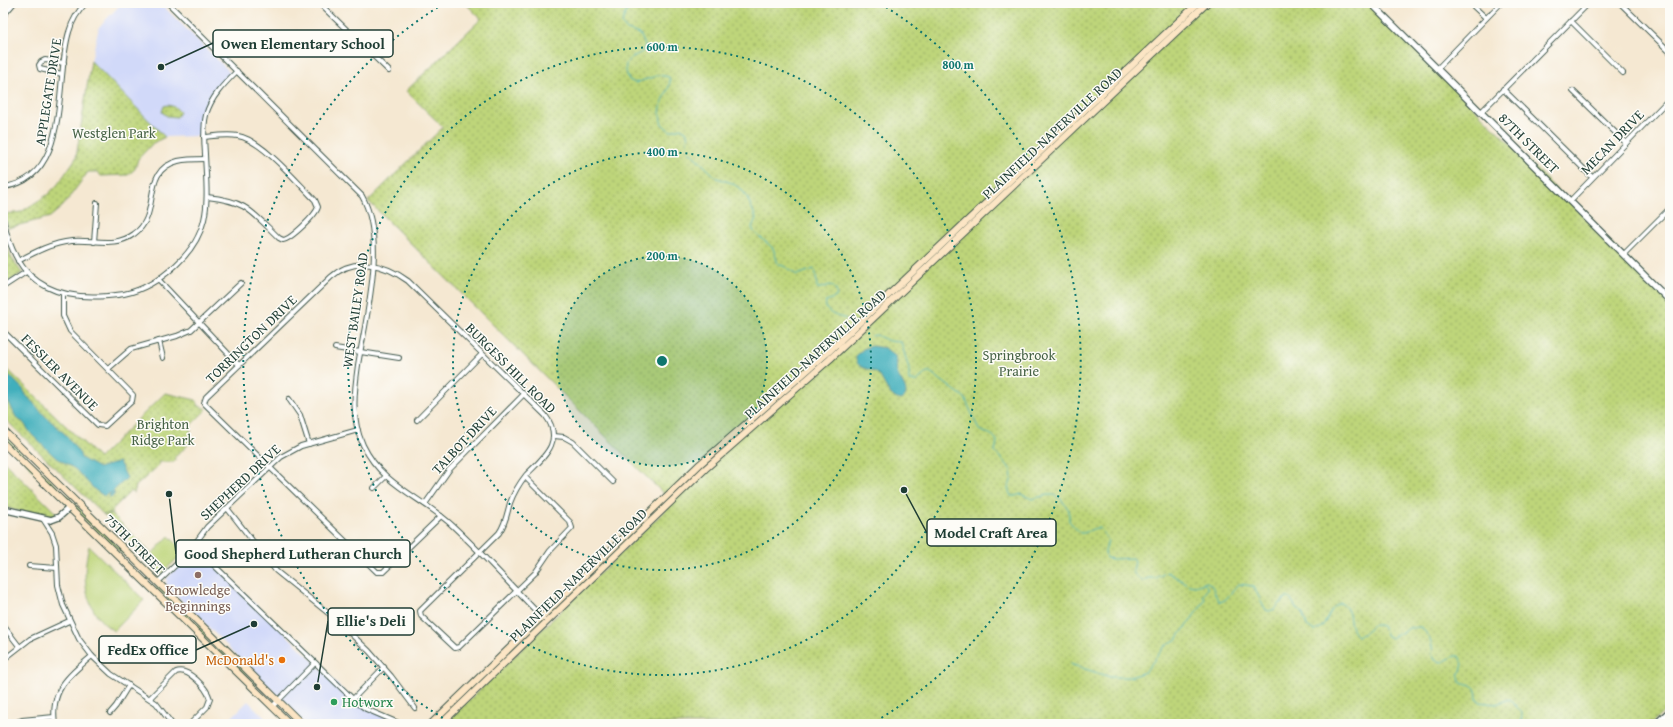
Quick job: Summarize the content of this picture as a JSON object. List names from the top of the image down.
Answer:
{
  "streets": {
    "main road": ["PLAINFIELD-NAPERVILLE ROAD", "75TH STREET"],
    "street": [
      "APPLEGATE DRIVE",
      "MECAN DRIVE",
      "87TH STREET",
      "WEST BAILEY ROAD",
      "TORRINGTON DRIVE",
      "BURGESS HILL ROAD",
      "FESSLER AVENUE",
      "TALBOT DRIVE",
      "SHEPHERD DRIVE"
    ]
  },
  "crossings": [
    ["PLAINFIELD-NAPERVILLE ROAD", "WEST BAILEY ROAD"],
    ["MECAN DRIVE", "87TH STREET"],
    ["WEST BAILEY ROAD", "TORRINGTON DRIVE"],
    ["WEST BAILEY ROAD", "BURGESS HILL ROAD"],
    ["WEST BAILEY ROAD", "TALBOT DRIVE"],
    ["WEST BAILEY ROAD", "SHEPHERD DRIVE"],
    ["TORRINGTON DRIVE", "BURGESS HILL ROAD"],
    ["TORRINGTON DRIVE", "SHEPHERD DRIVE"],
    ["BURGESS HILL ROAD", "TALBOT DRIVE"],
    ["SHEPHERD DRIVE", "75TH STREET"]
  ],
  "parks": ["Westglen Park", "Springbrook Prairie", "Brighton Ridge Park"],
  "places": [
    "Owen Elementary School",
    "Model Craft Area",
    "Good Shepherd Lutheran Church",
    "Knowledge Beginnings",
    "FedEx Office",
    "McDonald's",
    "Ellie's Deli",
    "Hotworx"
  ],
  "rings": [
    "600 m",
    "800 m",
    "400 m",
    "200 m"
  ]
}
